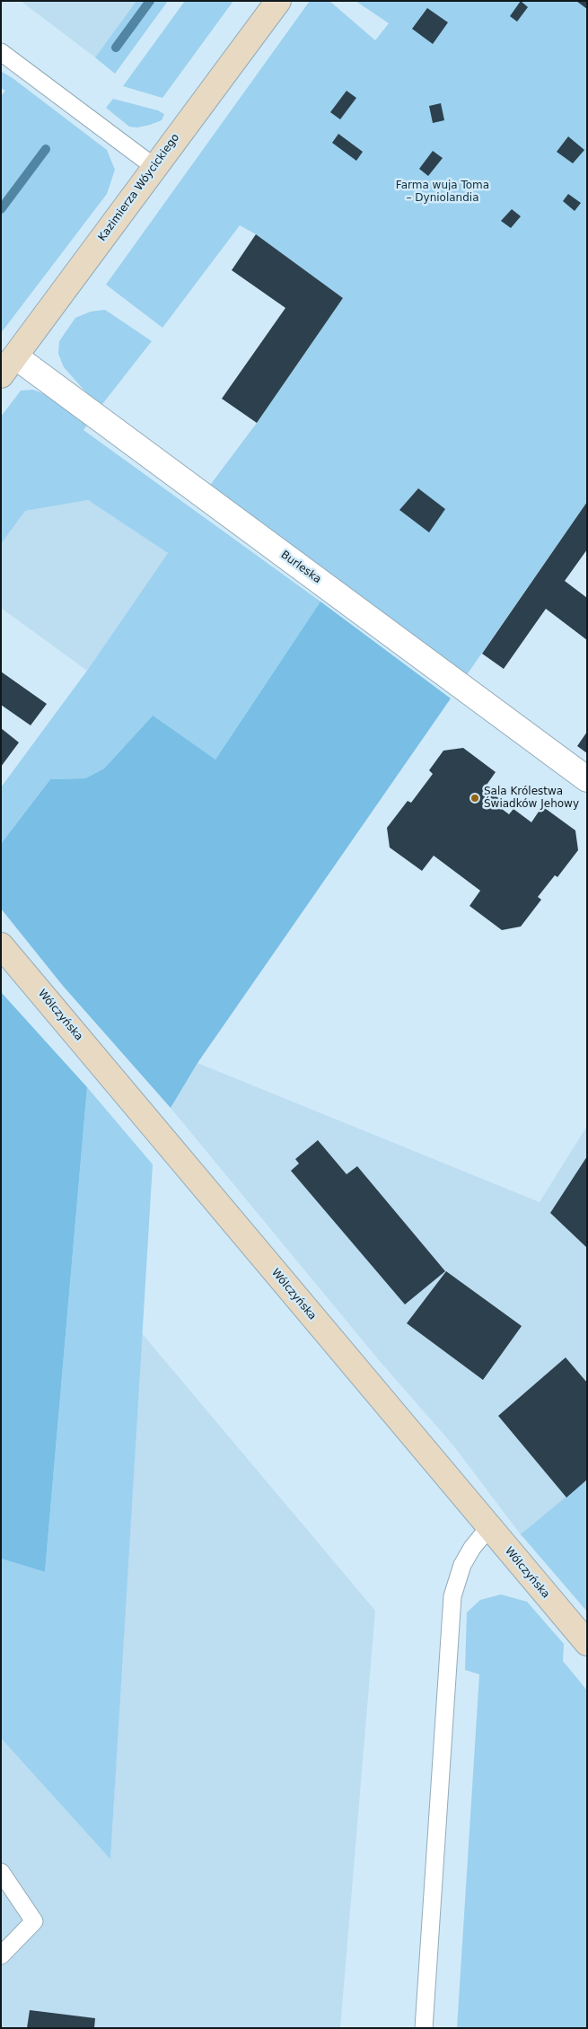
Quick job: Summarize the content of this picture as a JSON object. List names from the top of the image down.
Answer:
{
  "streets": {
    "street": ["Kazimierza Wóycickiego", "Burleska", "Wólczyńska"]
  },
  "crossings": [
    ["Kazimierza Wóycickiego", "Burleska"]
  ],
  "parks": ["Farma wuja Toma – Dyniolandia"],
  "places": ["Sala Królestwa Świadków Jehowy"]
}
